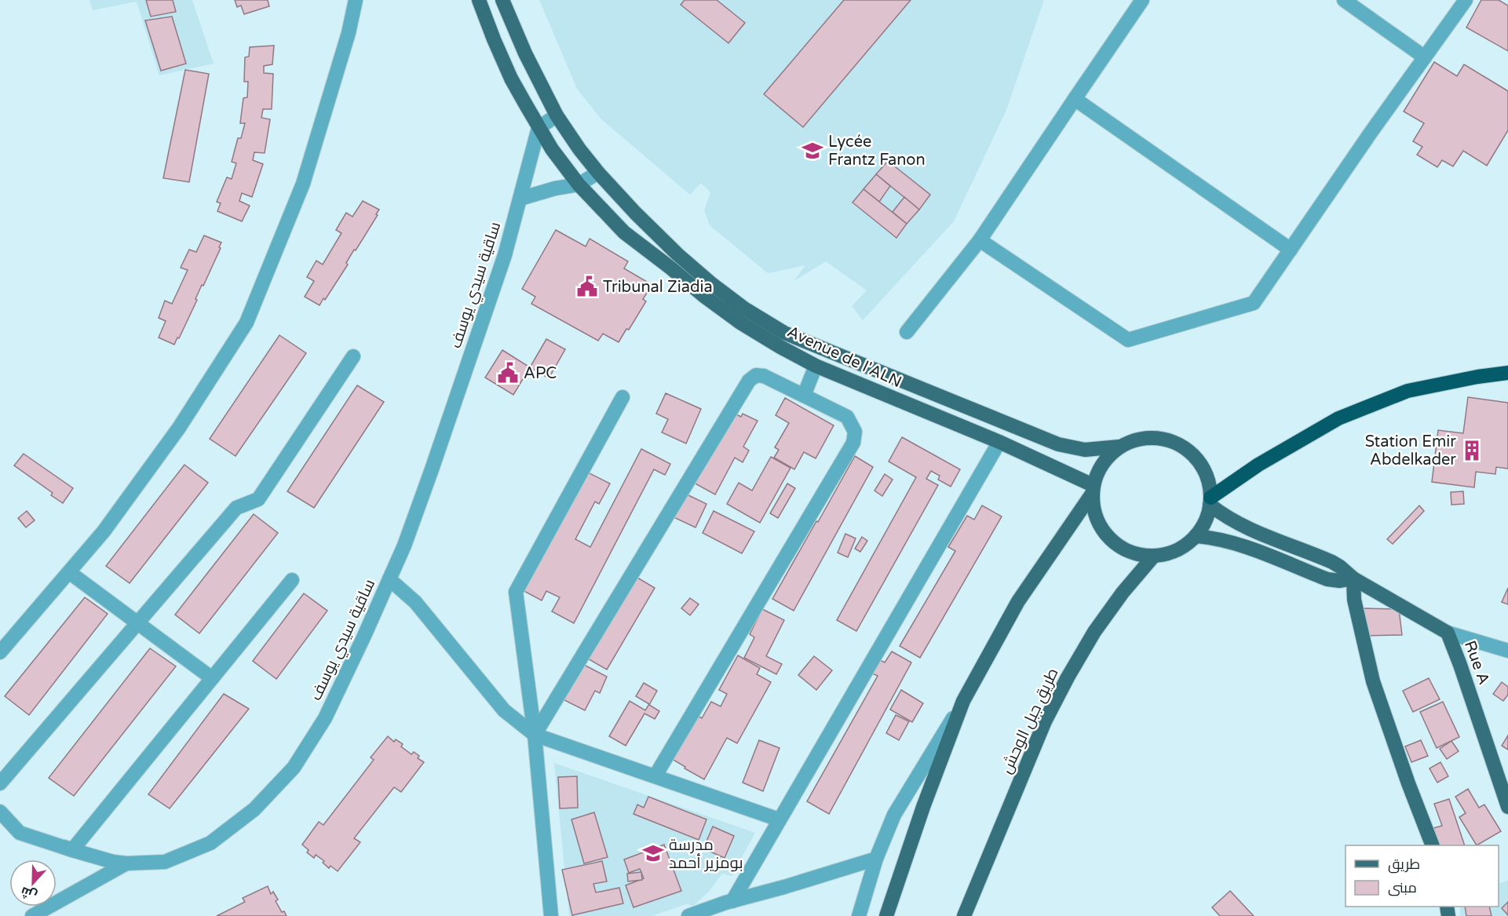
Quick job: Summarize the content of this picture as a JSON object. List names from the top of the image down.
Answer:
{
  "streets": {
    "main road": ["Avenue de l'ALN", "Rue A", "طريق جبل الوحش"],
    "street": ["ساقية سيدي يوسف"]
  },
  "crossings": [
    ["ساقية سيدي يوسف", "Avenue de l'ALN"],
    ["Avenue de l'ALN", "Rue A"],
    ["Avenue de l'ALN", "طريق جبل الوحش"],
    ["Rue A", "طريق جبل الوحش"]
  ],
  "places": {
    "school or university": ["Lycée Frantz Fanon", "مدرسة بومزير أحمد"],
    "public building": ["Tribunal Ziadia", "APC"],
    "building": ["Station Emir Abdelkader"]
  },
  "legend": ["طريق", "مبنى"],
  "north": "bottom"
}
